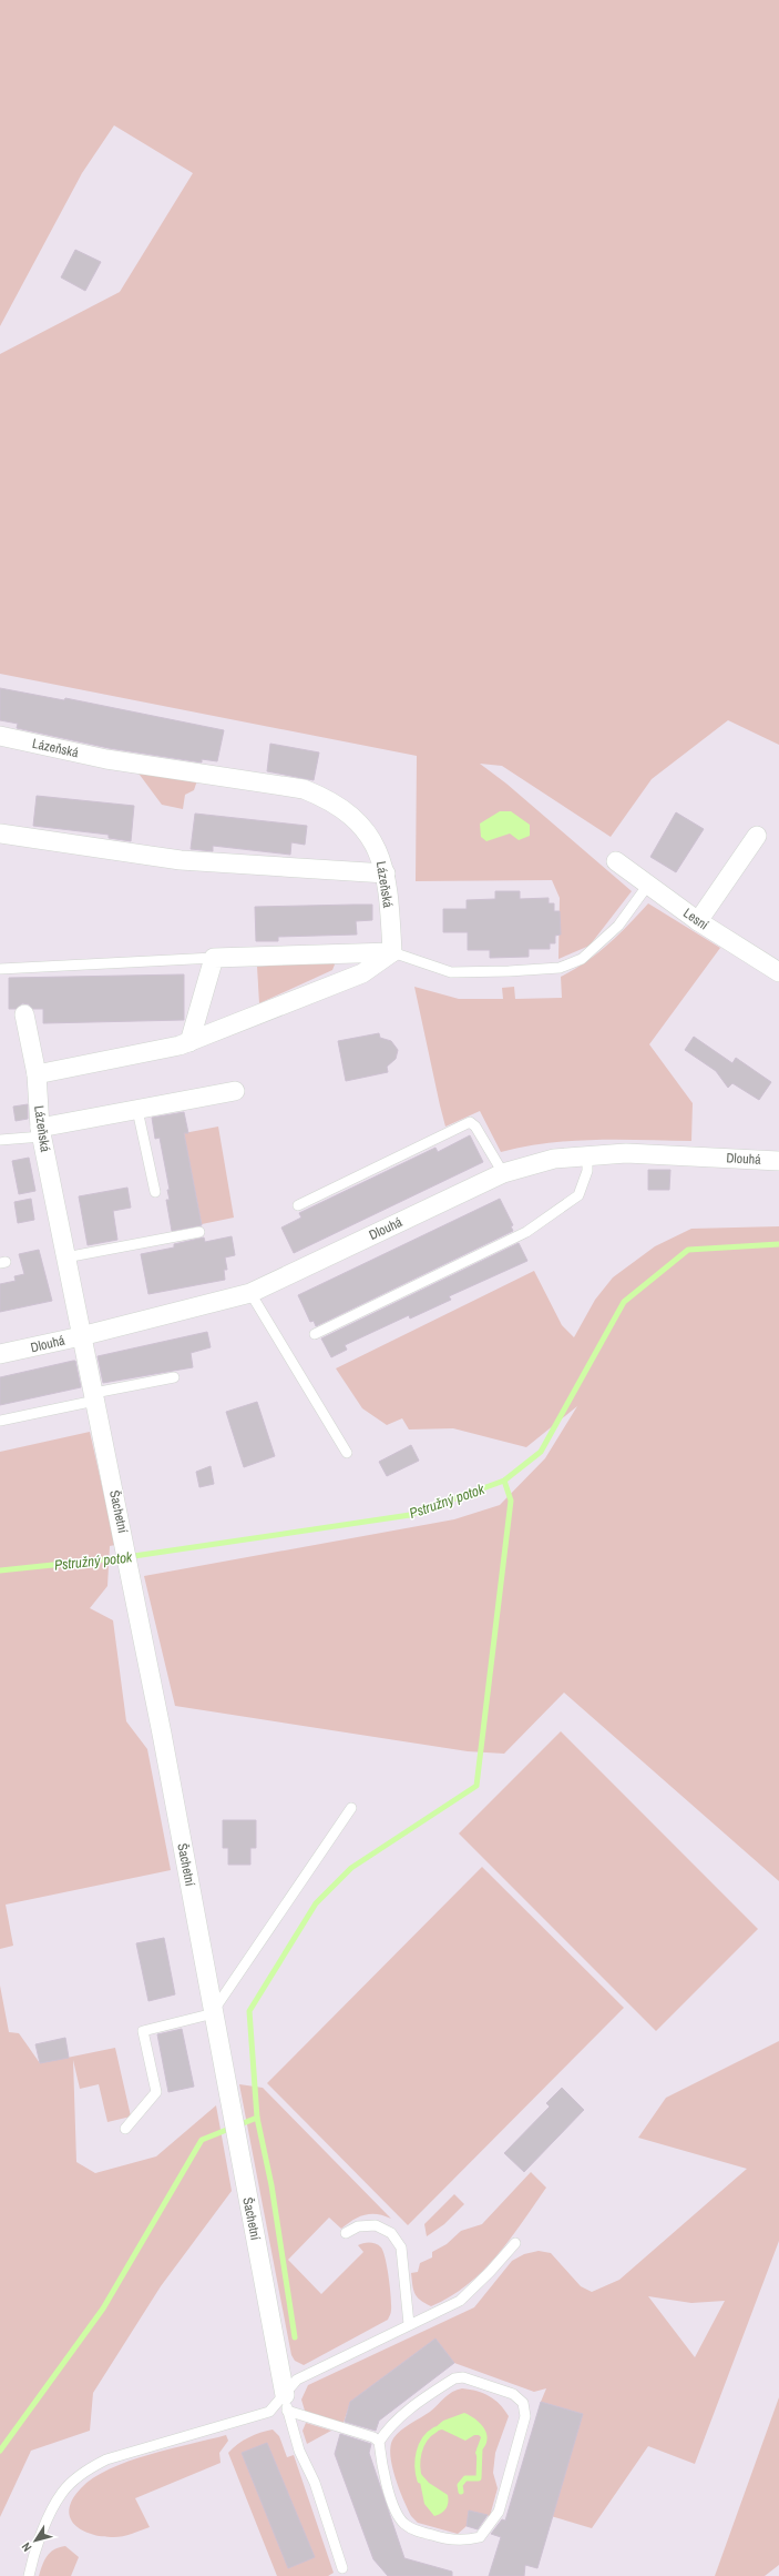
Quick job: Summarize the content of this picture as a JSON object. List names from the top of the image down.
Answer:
{
  "streets": {
    "street": [
      "Lázeňská",
      "Lesní",
      "Dlouhá",
      "Šachetní"
    ]
  },
  "crossings": [
    ["Lázeňská", "Dlouhá"],
    ["Lázeňská", "Šachetní"],
    ["Dlouhá", "Šachetní"]
  ],
  "water": ["Pstružný potok"],
  "north": "bottom left"
}
